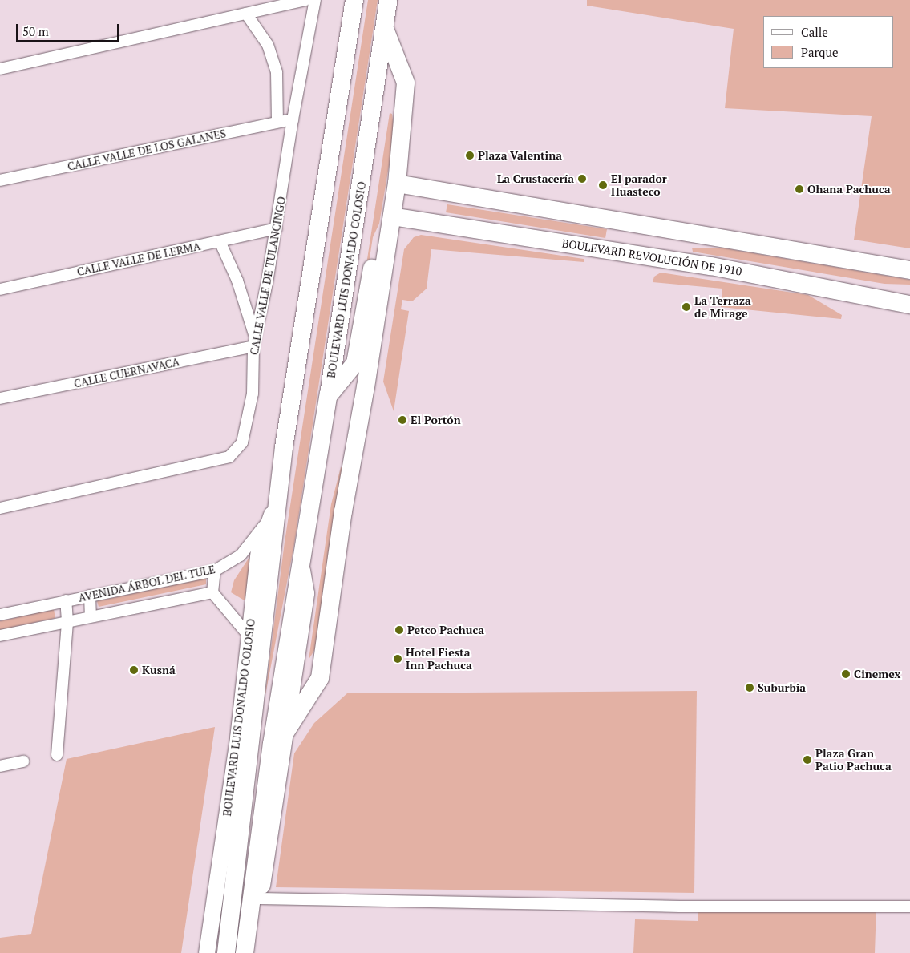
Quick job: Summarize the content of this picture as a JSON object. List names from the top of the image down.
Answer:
{
  "streets": {
    "main road": ["BOULEVARD REVOLUCIÓN DE 1910", "BOULEVARD LUIS DONALDO COLOSIO"],
    "street": [
      "CALLE VALLE DE LOS GALANES",
      "CALLE VALLE DE LERMA",
      "CALLE VALLE DE TULANCINGO",
      "CALLE CUERNAVACA",
      "AVENIDA ÁRBOL DEL TULE"
    ]
  },
  "crossings": [
    ["CALLE VALLE DE LOS GALANES", "CALLE VALLE DE TULANCINGO"],
    ["CALLE VALLE DE LERMA", "CALLE VALLE DE TULANCINGO"],
    ["CALLE VALLE DE TULANCINGO", "CALLE CUERNAVACA"],
    ["BOULEVARD LUIS DONALDO COLOSIO", "AVENIDA ÁRBOL DEL TULE"]
  ],
  "places": [
    "Plaza Valentina",
    "La Crustacería",
    "El parador Huasteco",
    "Ohana Pachuca",
    "La Terraza de Mirage",
    "El Portón",
    "Petco Pachuca",
    "Hotel Fiesta Inn Pachuca",
    "Kusná",
    "Cinemex",
    "Suburbia",
    "Plaza Gran Patio Pachuca"
  ],
  "legend": ["Calle", "Parque"],
  "scale_bar": "50 m"
}
